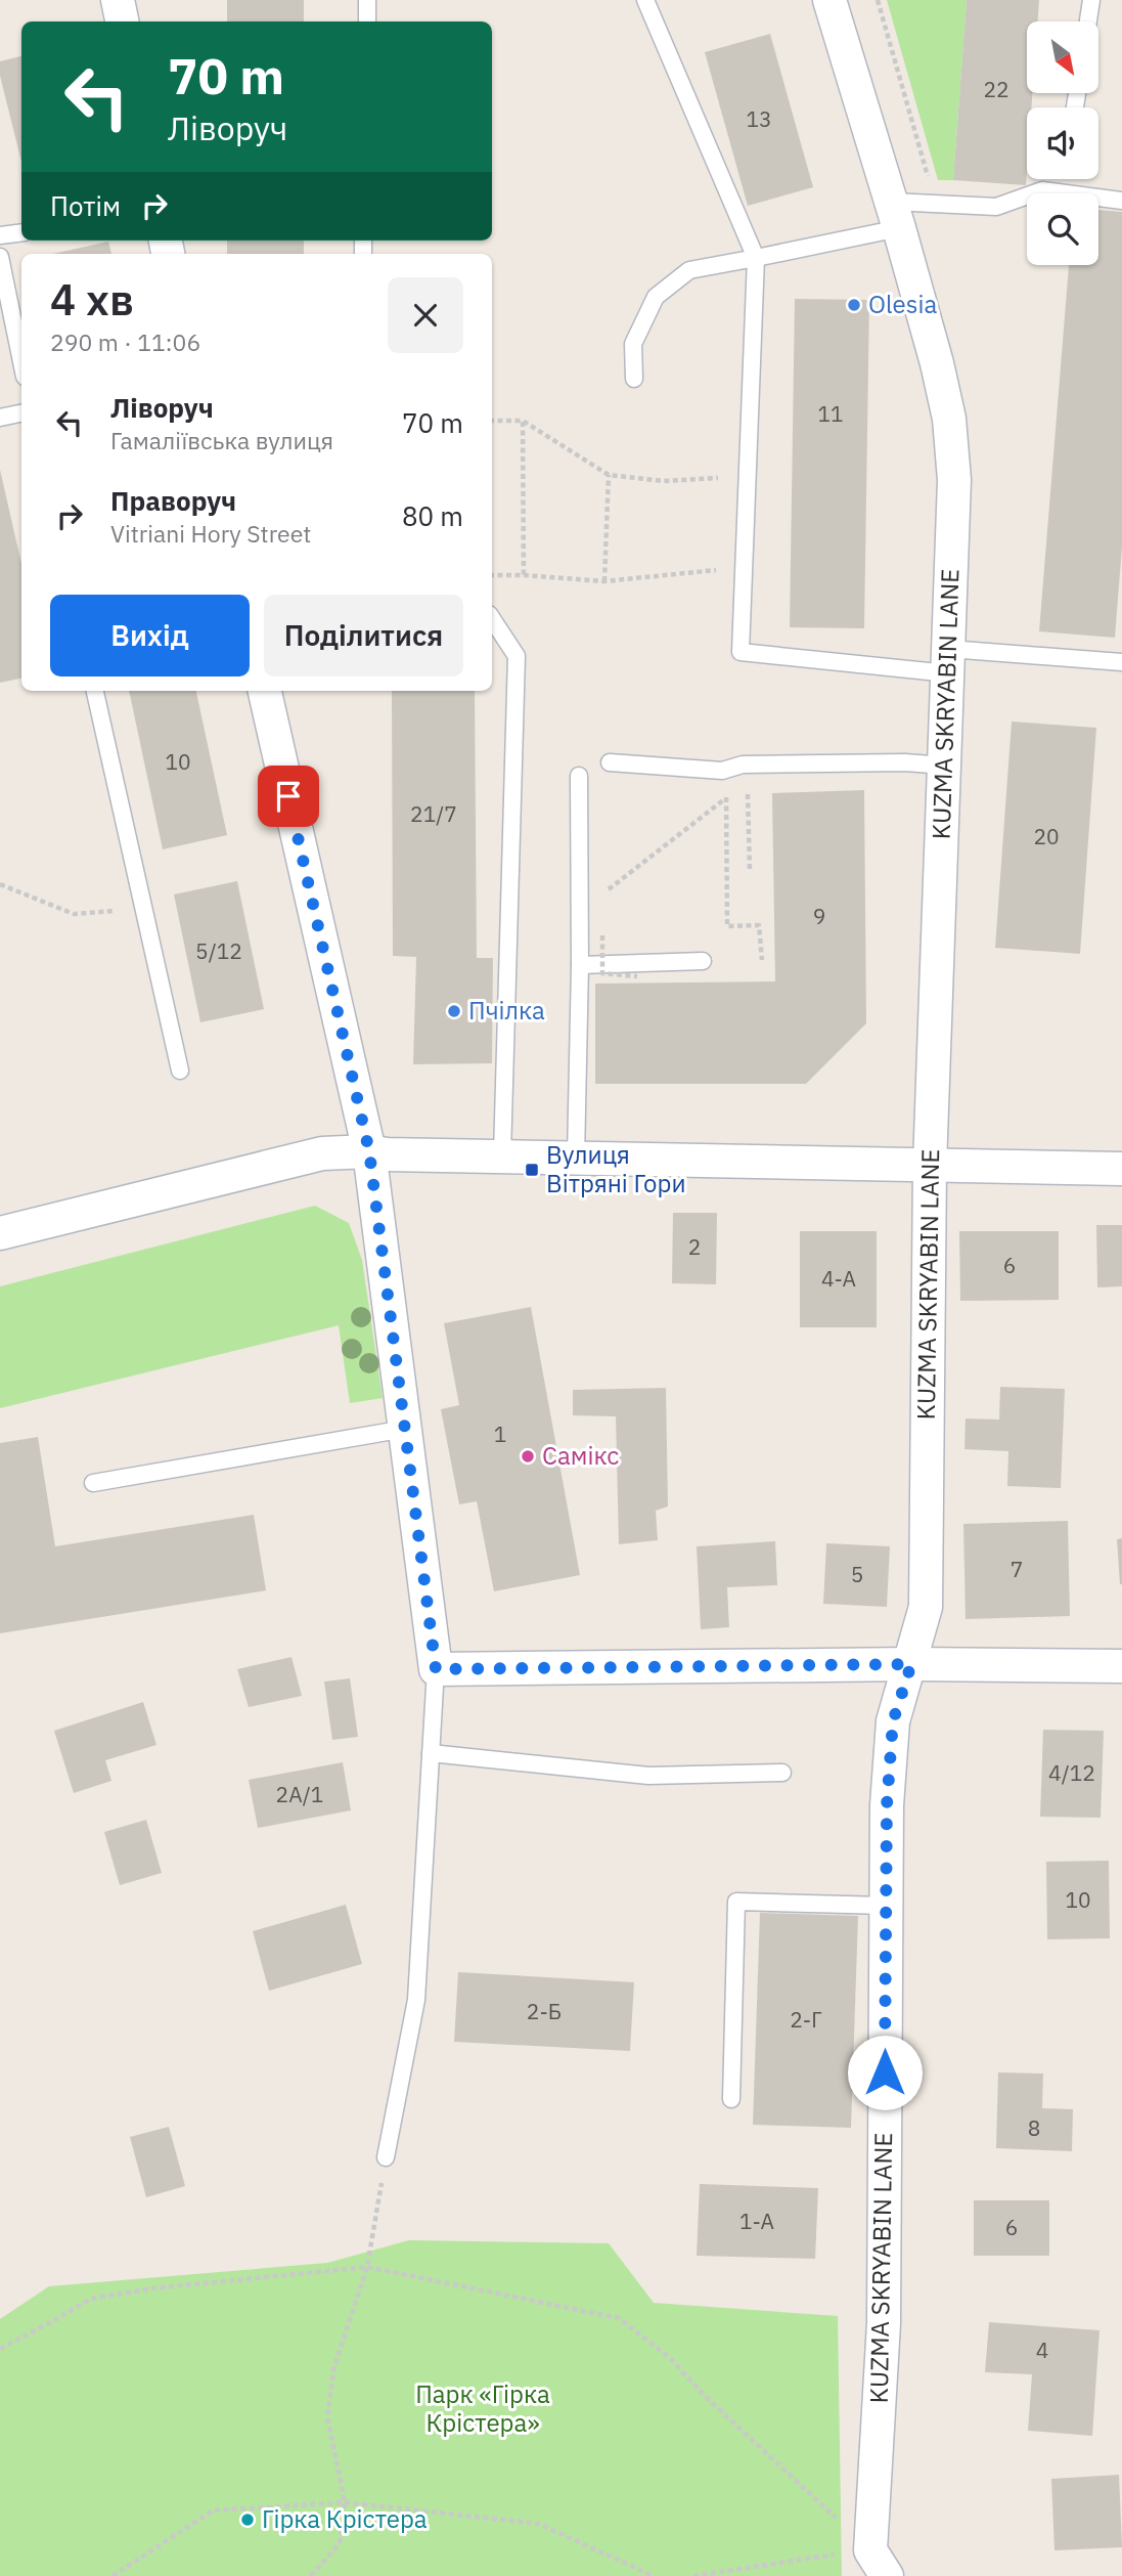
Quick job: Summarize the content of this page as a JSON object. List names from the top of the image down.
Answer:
{
  "streets": {
    "street": ["KUZMA SKRYABIN LANE"]
  },
  "parks": ["Парк «Гірка Крістера»"],
  "places": {
    "other": [
      "Olesia",
      "Пчілка",
      "Самікс",
      "Гірка Крістера"
    ],
    "transit": ["Вулиця Вітряні Гори"]
  },
  "house_numbers": [
    "22",
    "13",
    "11",
    "10",
    "21/7",
    "20",
    "9",
    "5/12",
    "2",
    "6",
    "4-А",
    "1",
    "7",
    "5",
    "4/12",
    "2А/1",
    "10",
    "2-Б",
    "2-Г",
    "8",
    "1-А",
    "6",
    "4"
  ],
  "north": "bottom right",
  "page": {
    "turn": ["70 m", "Ліворуч"],
    "then": "Потім",
    "heading": ["4 хв", "290 m · 11:06"],
    "list": [
      {
        "name": "Ліворуч",
        "note": "Гамаліївська вулиця",
        "value": "70 m"
      },
      {
        "name": "Праворуч",
        "note": "Vitriani Hory Street",
        "value": "80 m"
      }
    ],
    "buttons": ["Вихід", "Поділитися"]
  }
}
